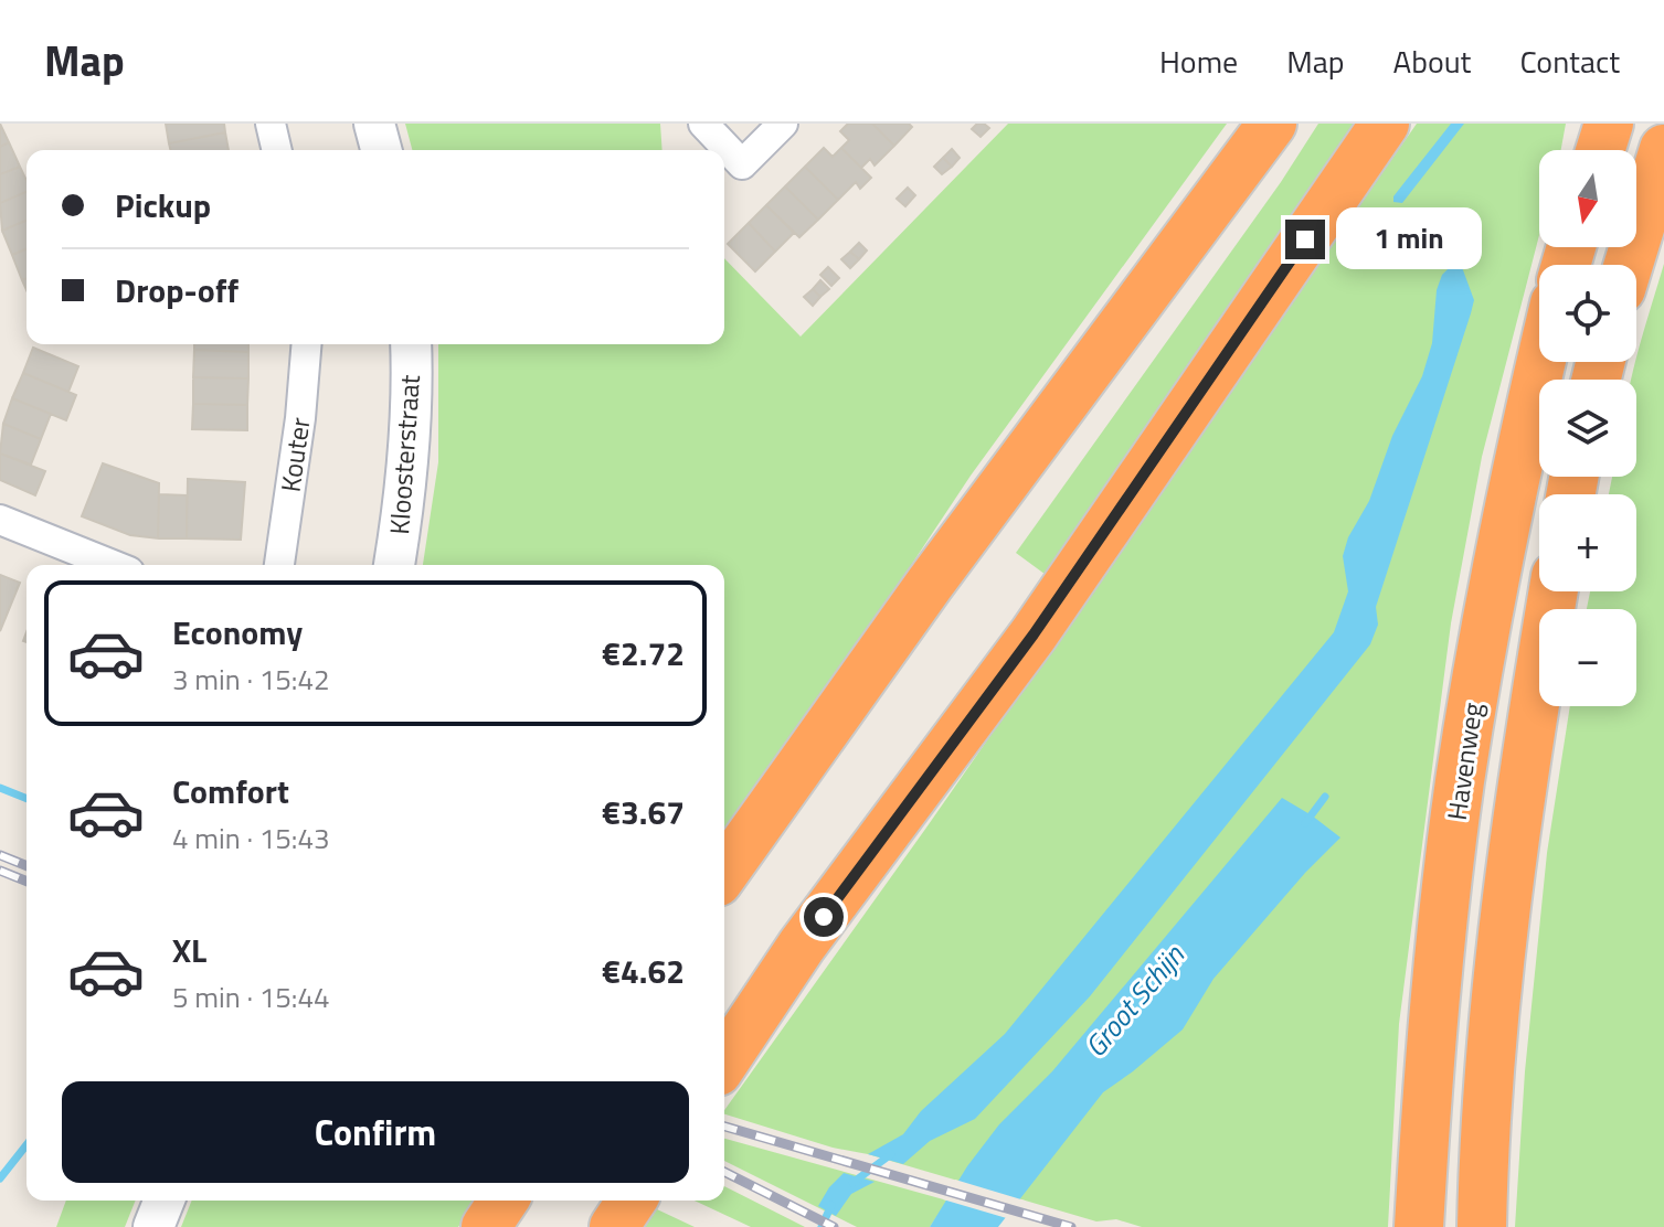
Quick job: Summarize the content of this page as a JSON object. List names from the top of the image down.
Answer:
{
  "streets": {
    "highway": ["Havenweg"],
    "main road": ["Kloosterstraat"],
    "street": ["Kouter"]
  },
  "water": ["Groot Schijn"],
  "north": "bottom",
  "page": {
    "header": "Map",
    "nav": [
      "Home",
      "Map",
      "About",
      "Contact"
    ],
    "map_buttons": ["+", "−"],
    "banner": ["Pickup", "Drop-off"],
    "bubble": "1 min",
    "list": [
      {
        "name": "Economy",
        "note": "3 min · 15:42",
        "value": "€2.72"
      },
      {
        "name": "Comfort",
        "note": "4 min · 15:43",
        "value": "€3.67"
      },
      {
        "name": "XL",
        "note": "5 min · 15:44",
        "value": "€4.62"
      }
    ],
    "buttons": "Confirm"
  }
}
